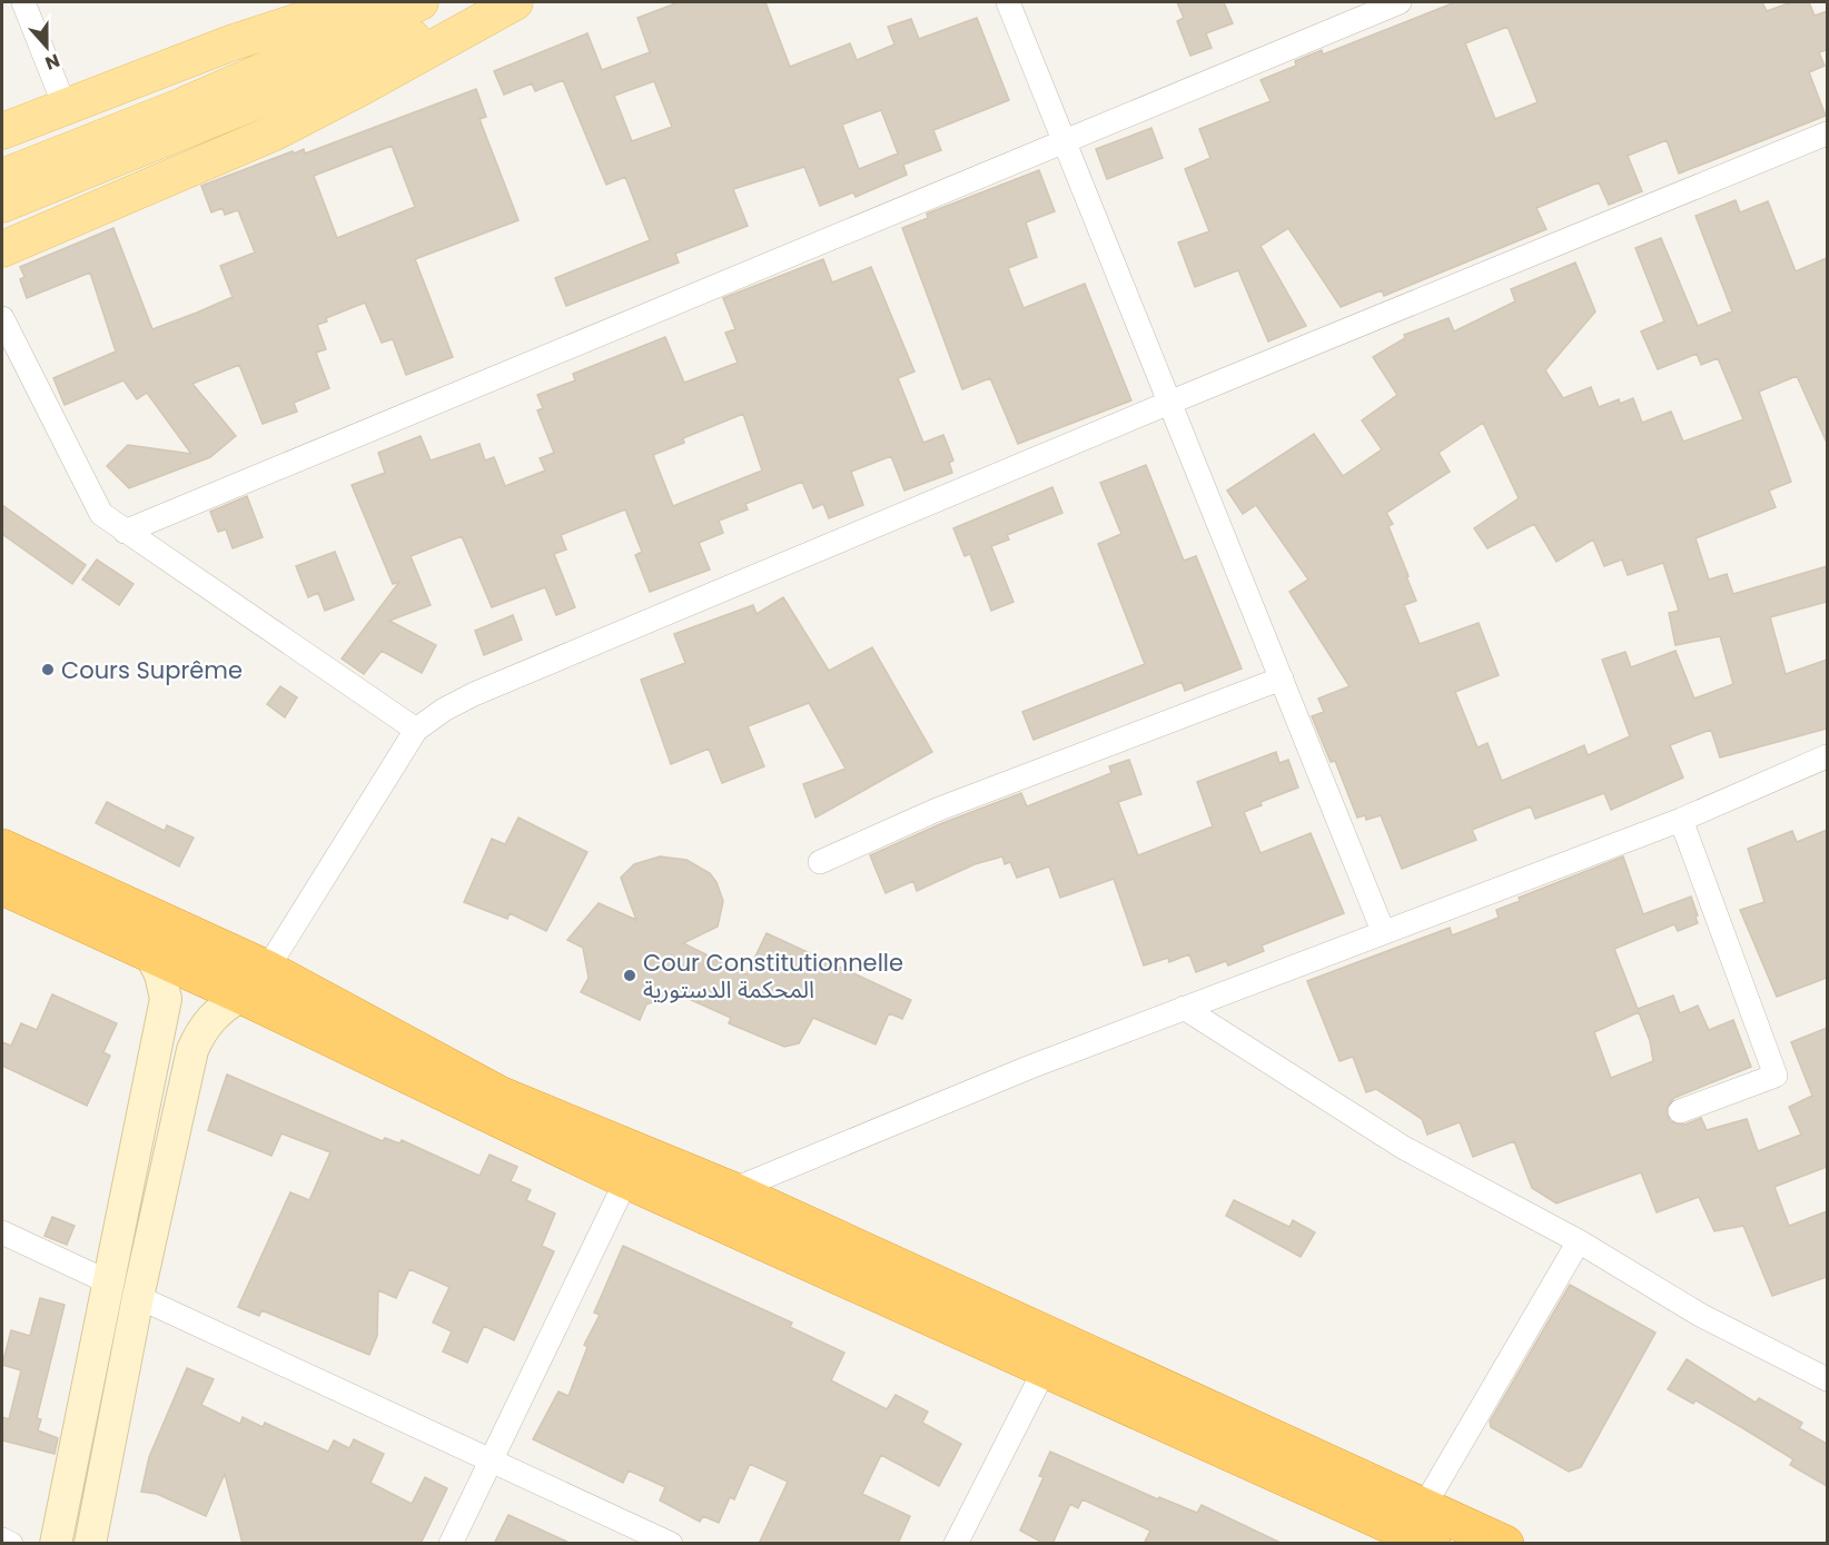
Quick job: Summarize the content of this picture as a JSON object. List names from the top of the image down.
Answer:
{
  "places": ["Cours Suprême", "Cour Constitutionnelle المحكمة الدستورية"],
  "north": "bottom"
}
